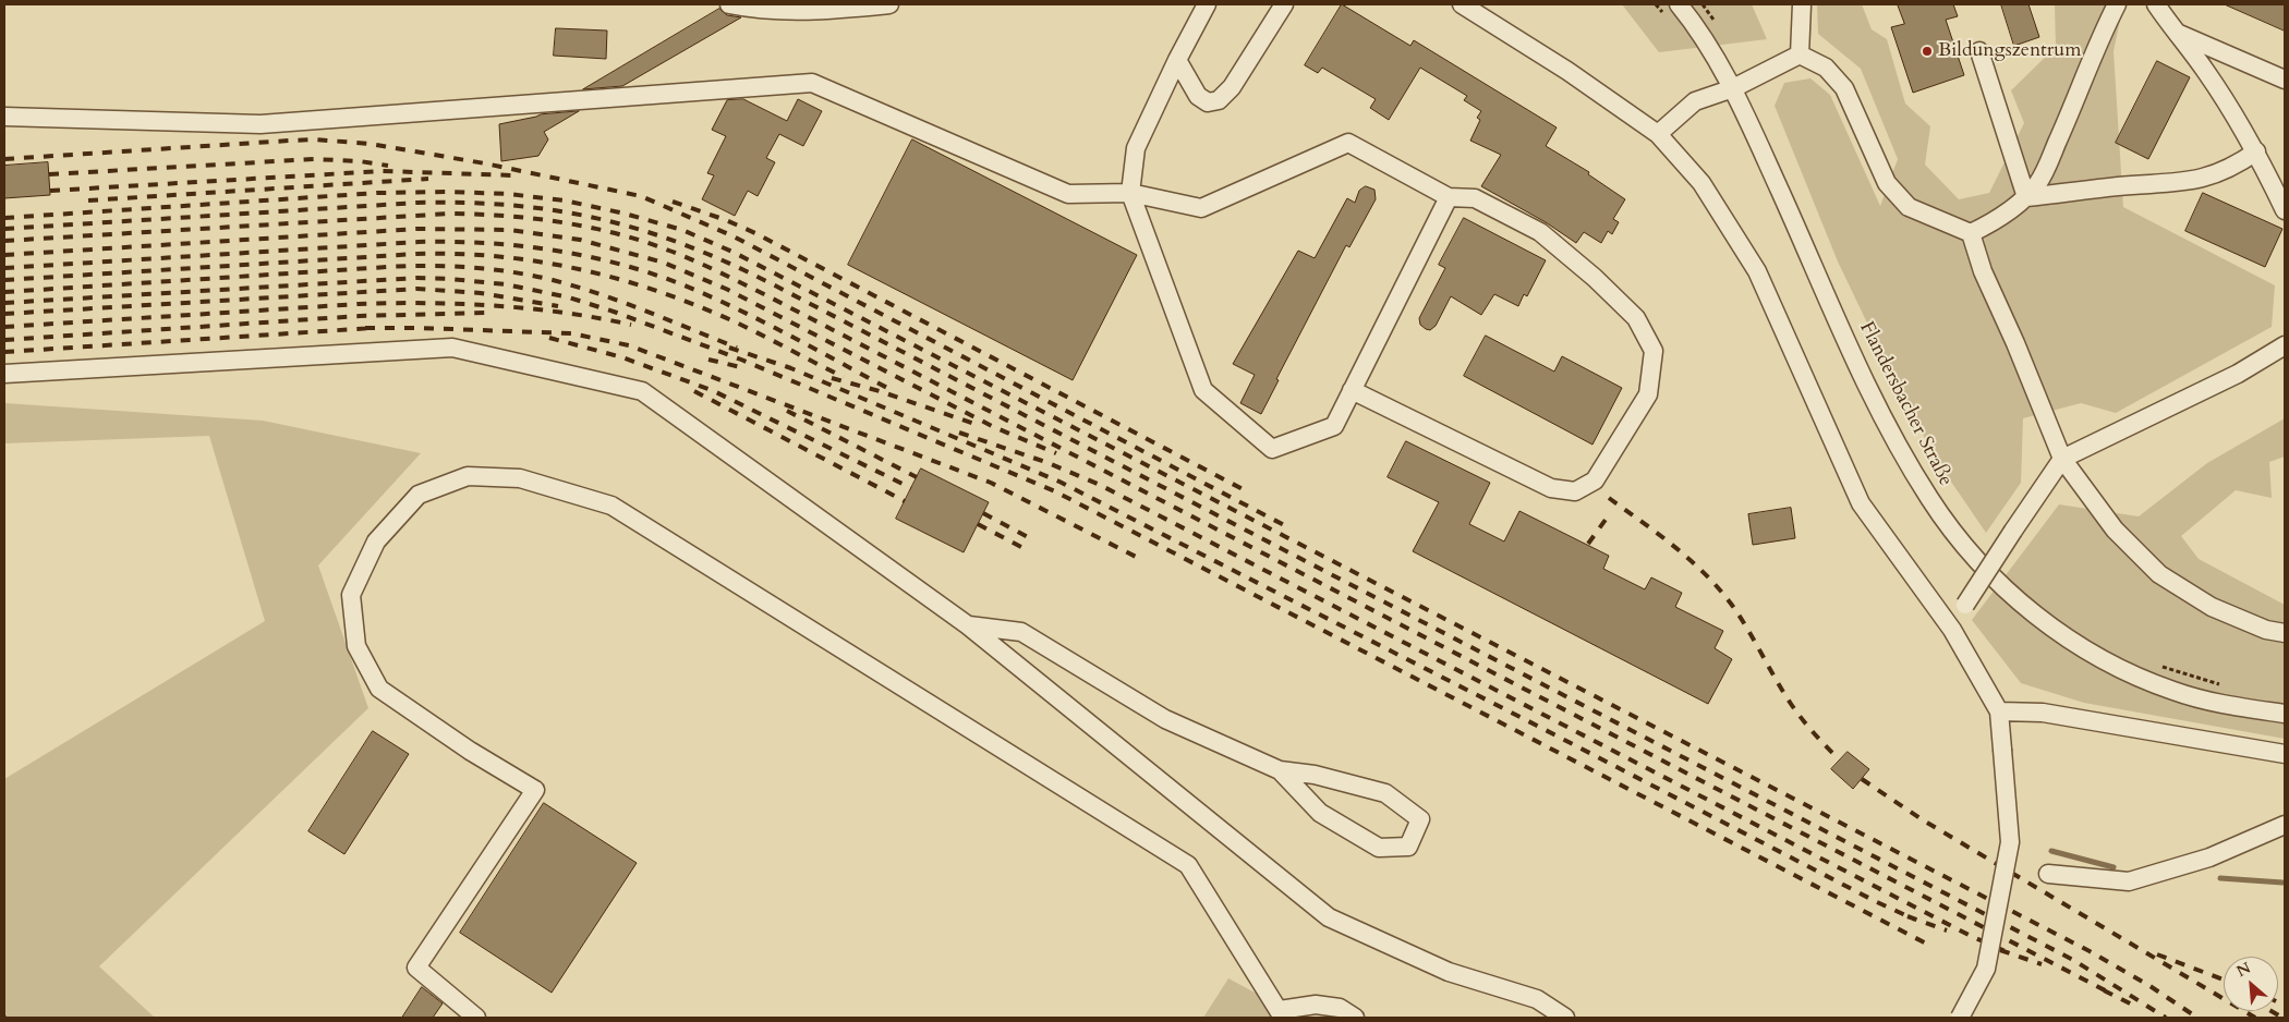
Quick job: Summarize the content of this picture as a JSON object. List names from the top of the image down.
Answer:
{
  "streets": {
    "street": ["Flandersbacher Straße"]
  },
  "places": ["Bildungszentrum"],
  "north": "top left"
}
